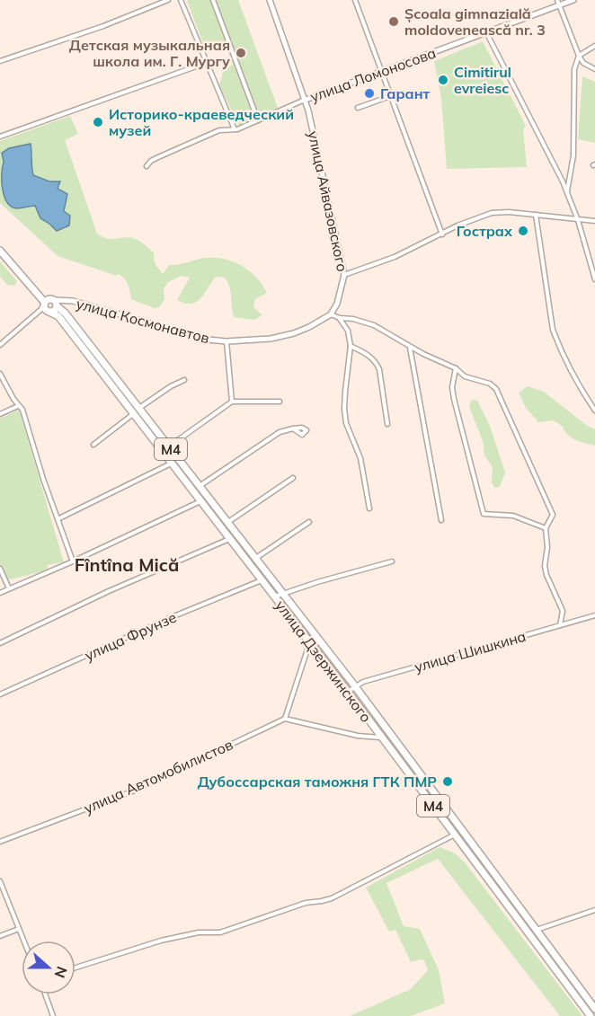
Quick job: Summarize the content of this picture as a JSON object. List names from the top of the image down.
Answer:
{
  "streets": {
    "highway": ["M4", "улица Дзержинского"],
    "street": [
      "улица Ломоносова",
      "улица Айвазовского",
      "улица Космонавтов",
      "улица Фрунзе",
      "улица Шишкина",
      "улица Автомобилистов"
    ]
  },
  "crossings": [
    ["улица Ломоносова", "улица Айвазовского"],
    ["улица Айвазовского", "улица Космонавтов"],
    ["улица Космонавтов", "M4"],
    ["улица Космонавтов", "улица Дзержинского"],
    ["M4", "улица Дзержинского"],
    ["улица Фрунзе", "улица Дзержинского"],
    ["улица Шишкина", "улица Дзержинского"]
  ],
  "districts": ["Fîntîna Mică"],
  "places": [
    "Școala gimnazială moldovenească nr. 3",
    "Детская музыкальная школа им. Г. Мургу",
    "Cimitirul evreiesc",
    "Гарант",
    "Историко-краеведческий музей",
    "Гострах",
    "Дубоссарская таможня ГТК ПМР"
  ],
  "north": "right"
}
